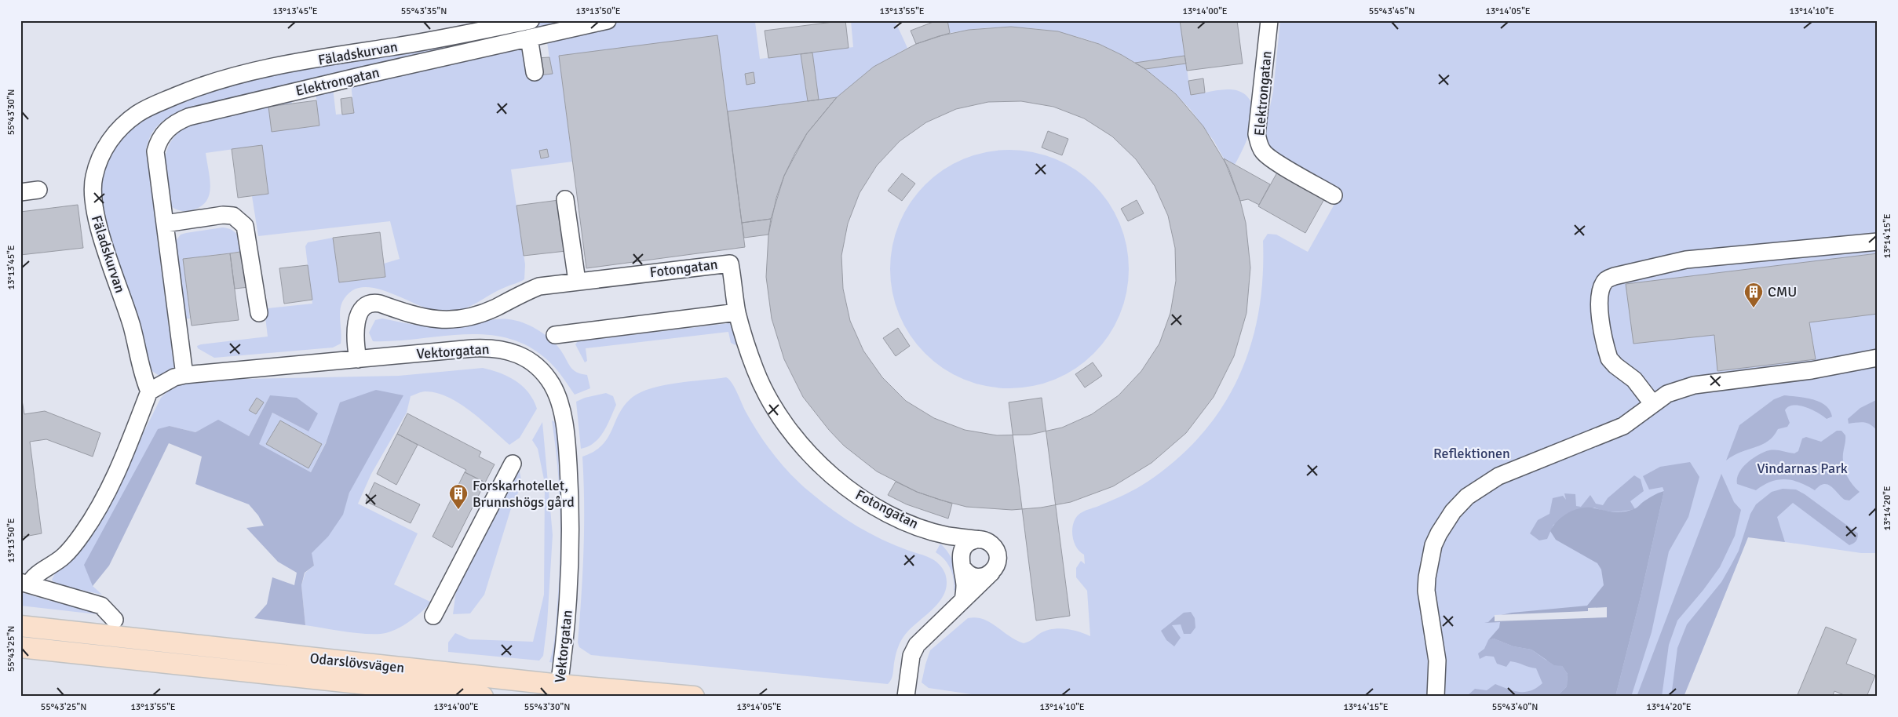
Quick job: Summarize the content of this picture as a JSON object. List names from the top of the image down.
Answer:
{
  "streets": {
    "main road": ["Odarslövsvägen"],
    "street": [
      "Fäladskurvan",
      "Elektrongatan",
      "Fotongatan",
      "Vektorgatan"
    ]
  },
  "crossings": [
    ["Fäladskurvan", "Vektorgatan"],
    ["Elektrongatan", "Vektorgatan"],
    ["Fotongatan", "Vektorgatan"],
    ["Vektorgatan", "Odarslövsvägen"]
  ],
  "parks": ["Reflektionen", "Vindarnas Park"],
  "places": {
    "building": ["CMU", "Forskarhotellet, Brunnshögs gård"]
  },
  "coordinates": [
    "13°13'45\"E",
    "55°43'35\"N",
    "13°13'50\"E",
    "13°13'55\"E",
    "13°14'00\"E",
    "55°43'45\"N",
    "13°14'05\"E",
    "13°14'10\"E",
    "55°43'30\"N",
    "13°14'15\"E",
    "13°14'20\"E",
    "55°43'25\"N",
    "55°43'40\"N"
  ]
}
